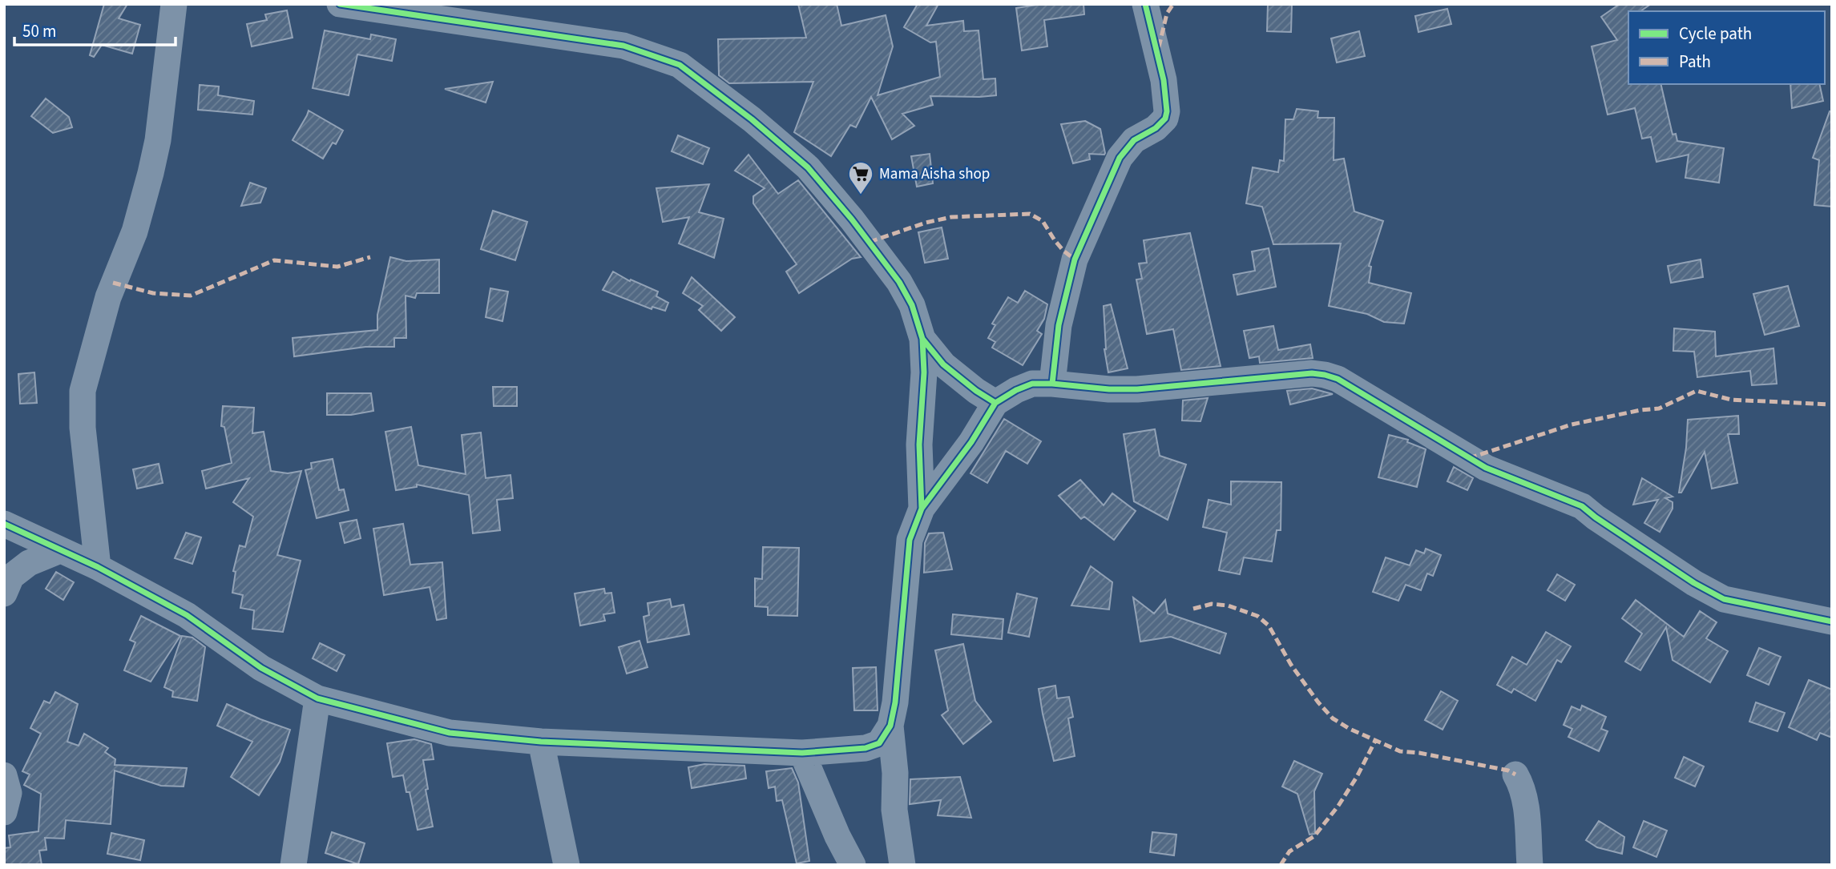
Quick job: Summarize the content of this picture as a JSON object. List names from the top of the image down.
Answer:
{
  "places": {
    "supermarket": ["Mama Aisha shop"]
  },
  "legend": ["Cycle path", "Path"],
  "scale_bar": "50 m"
}
